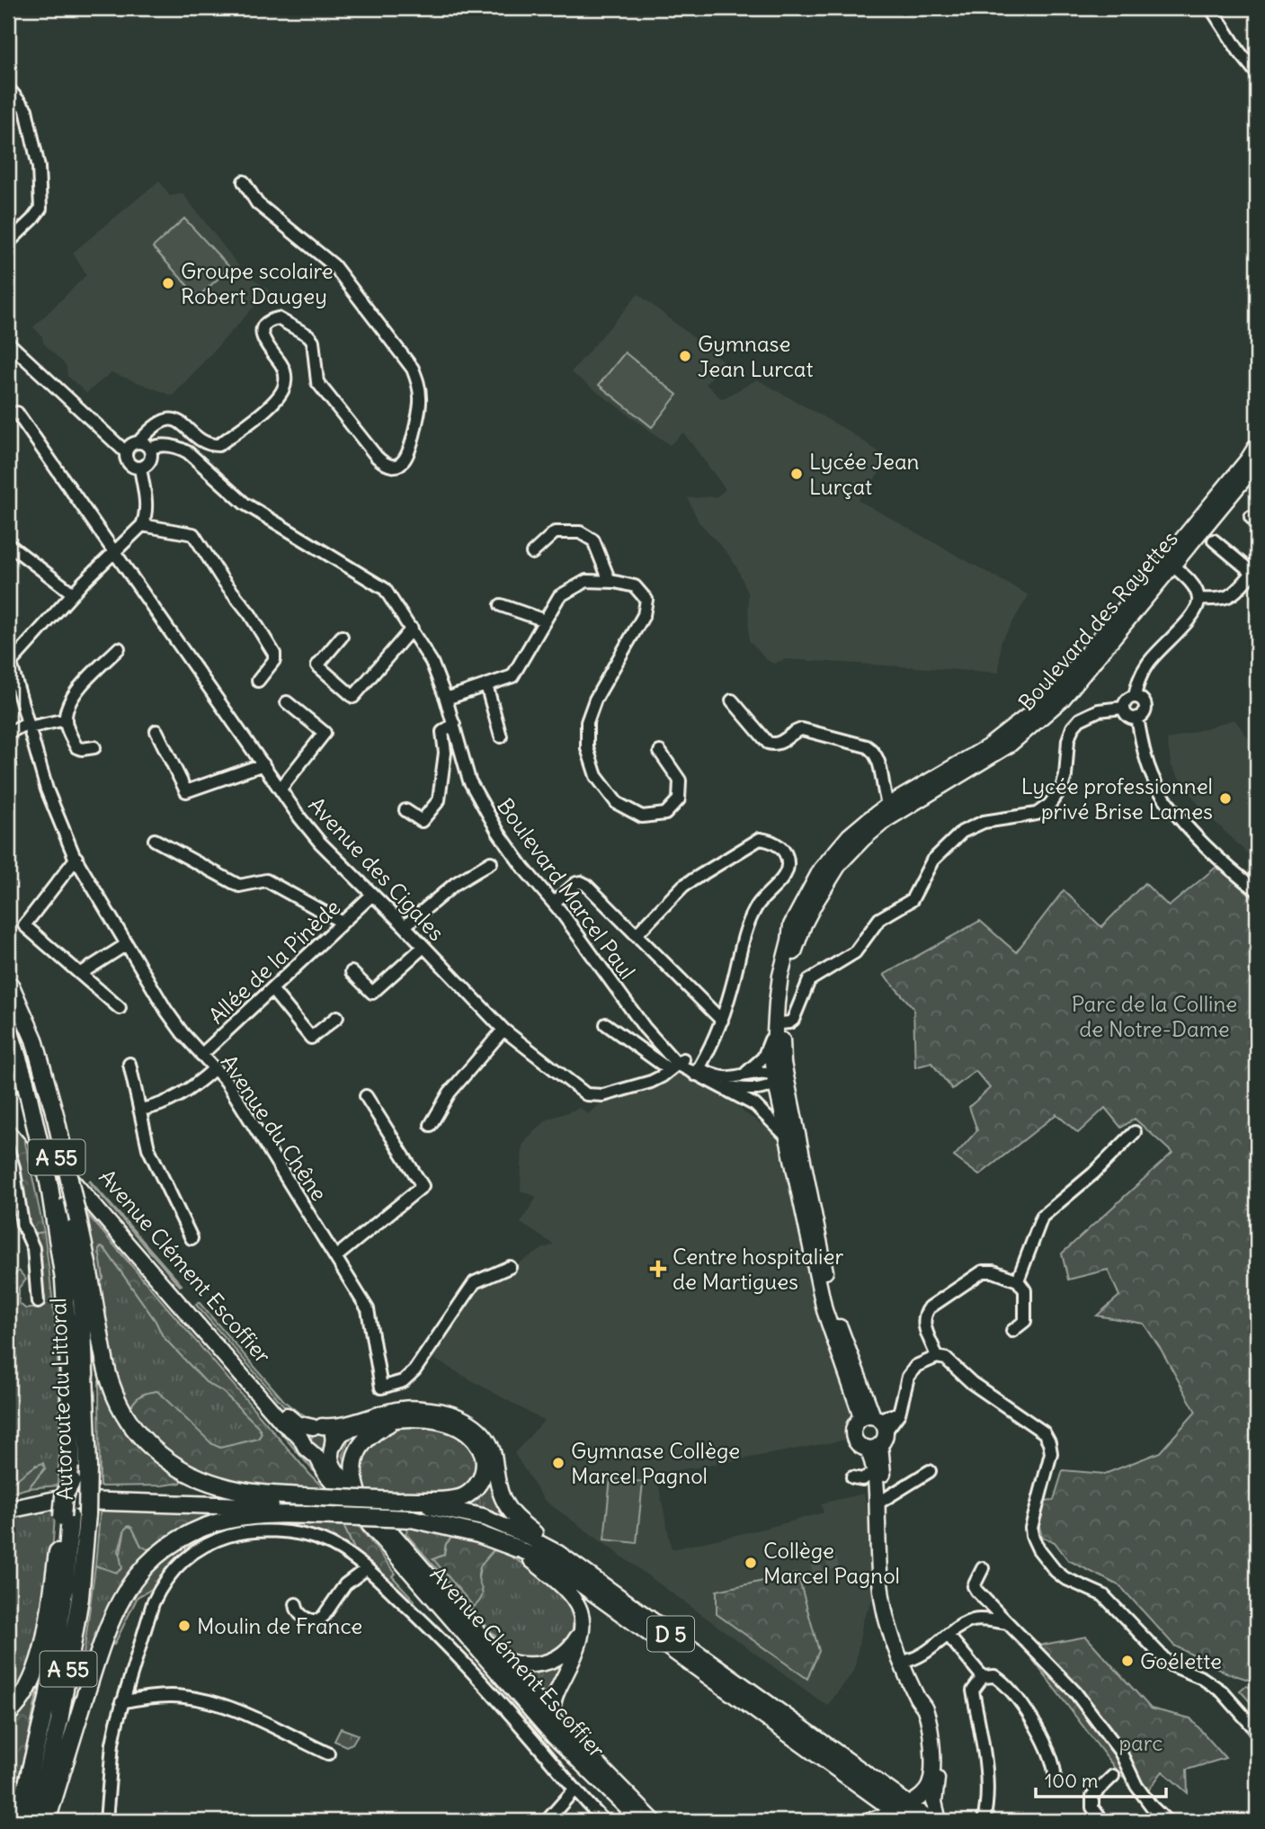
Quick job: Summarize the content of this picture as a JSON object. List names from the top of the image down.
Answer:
{
  "streets": {
    "highway": ["A 55", "Autoroute du Littoral", "D 5"],
    "main road": ["Boulevard des Rayettes", "Avenue Clément Escoffier"],
    "street": [
      "Avenue des Cigales",
      "Boulevard Marcel Paul",
      "Allée de la Pinède",
      "Avenue du Chêne"
    ]
  },
  "crossings": [
    ["Boulevard des Rayettes", "Boulevard Marcel Paul"],
    ["Boulevard des Rayettes", "D 5"],
    ["Avenue des Cigales", "Boulevard Marcel Paul"],
    ["Avenue des Cigales", "Allée de la Pinède"],
    ["Allée de la Pinède", "Avenue du Chêne"]
  ],
  "parks": ["Parc de la Colline de Notre-Dame", "parc"],
  "places": {
    "other": [
      "Groupe scolaire Robert Daugey",
      "Gymnase Jean Lurcat",
      "Lycée Jean Lurçat",
      "Lycée professionnel privé Brise Lames",
      "Gymnase Collège Marcel Pagnol",
      "Collège Marcel Pagnol",
      "Moulin de France",
      "Goélette"
    ],
    "health": ["Centre hospitalier de Martigues"]
  },
  "scale_bar": "100 m"
}
